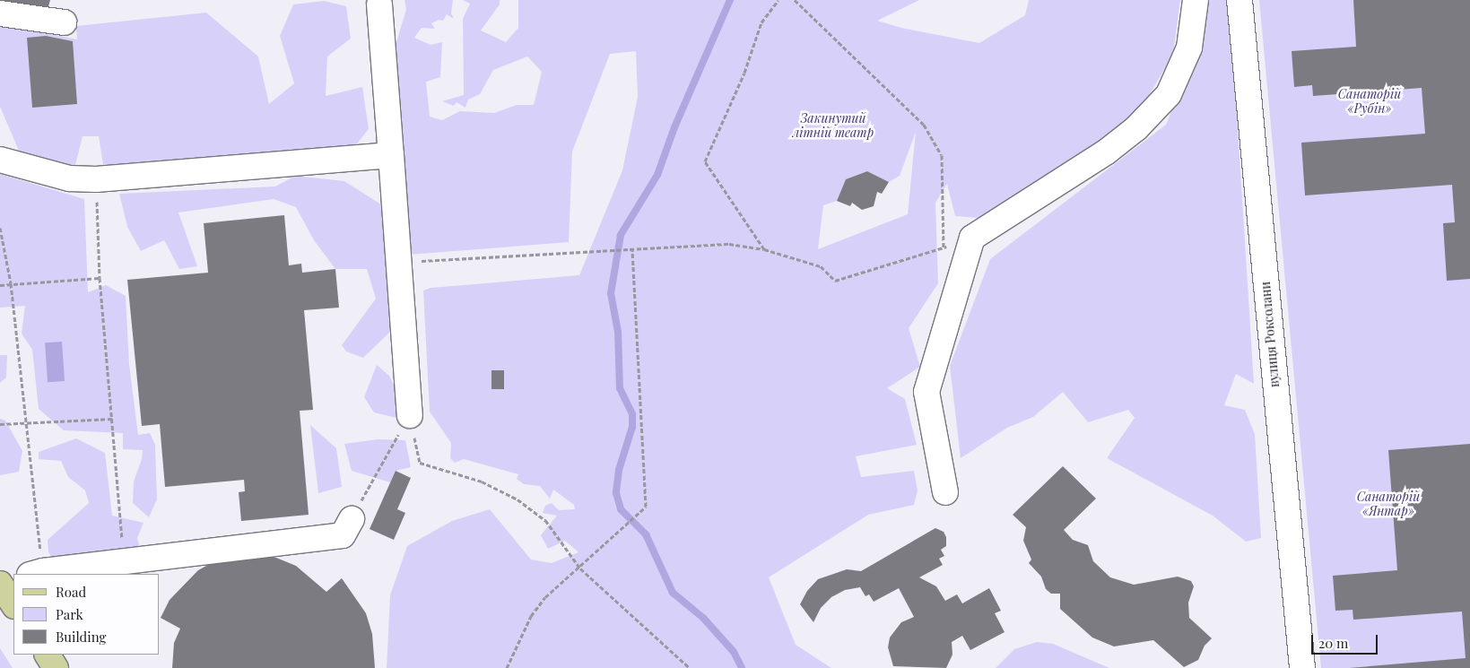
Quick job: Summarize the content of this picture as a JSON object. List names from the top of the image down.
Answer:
{
  "streets": {
    "street": ["вулиця Роксолани"]
  },
  "parks": ["Санаторій «Рубін»", "Закинутий літній театр", "Санаторій «Янтар»"],
  "legend": ["Road", "Park", "Building"],
  "scale_bar": "20 m"
}
